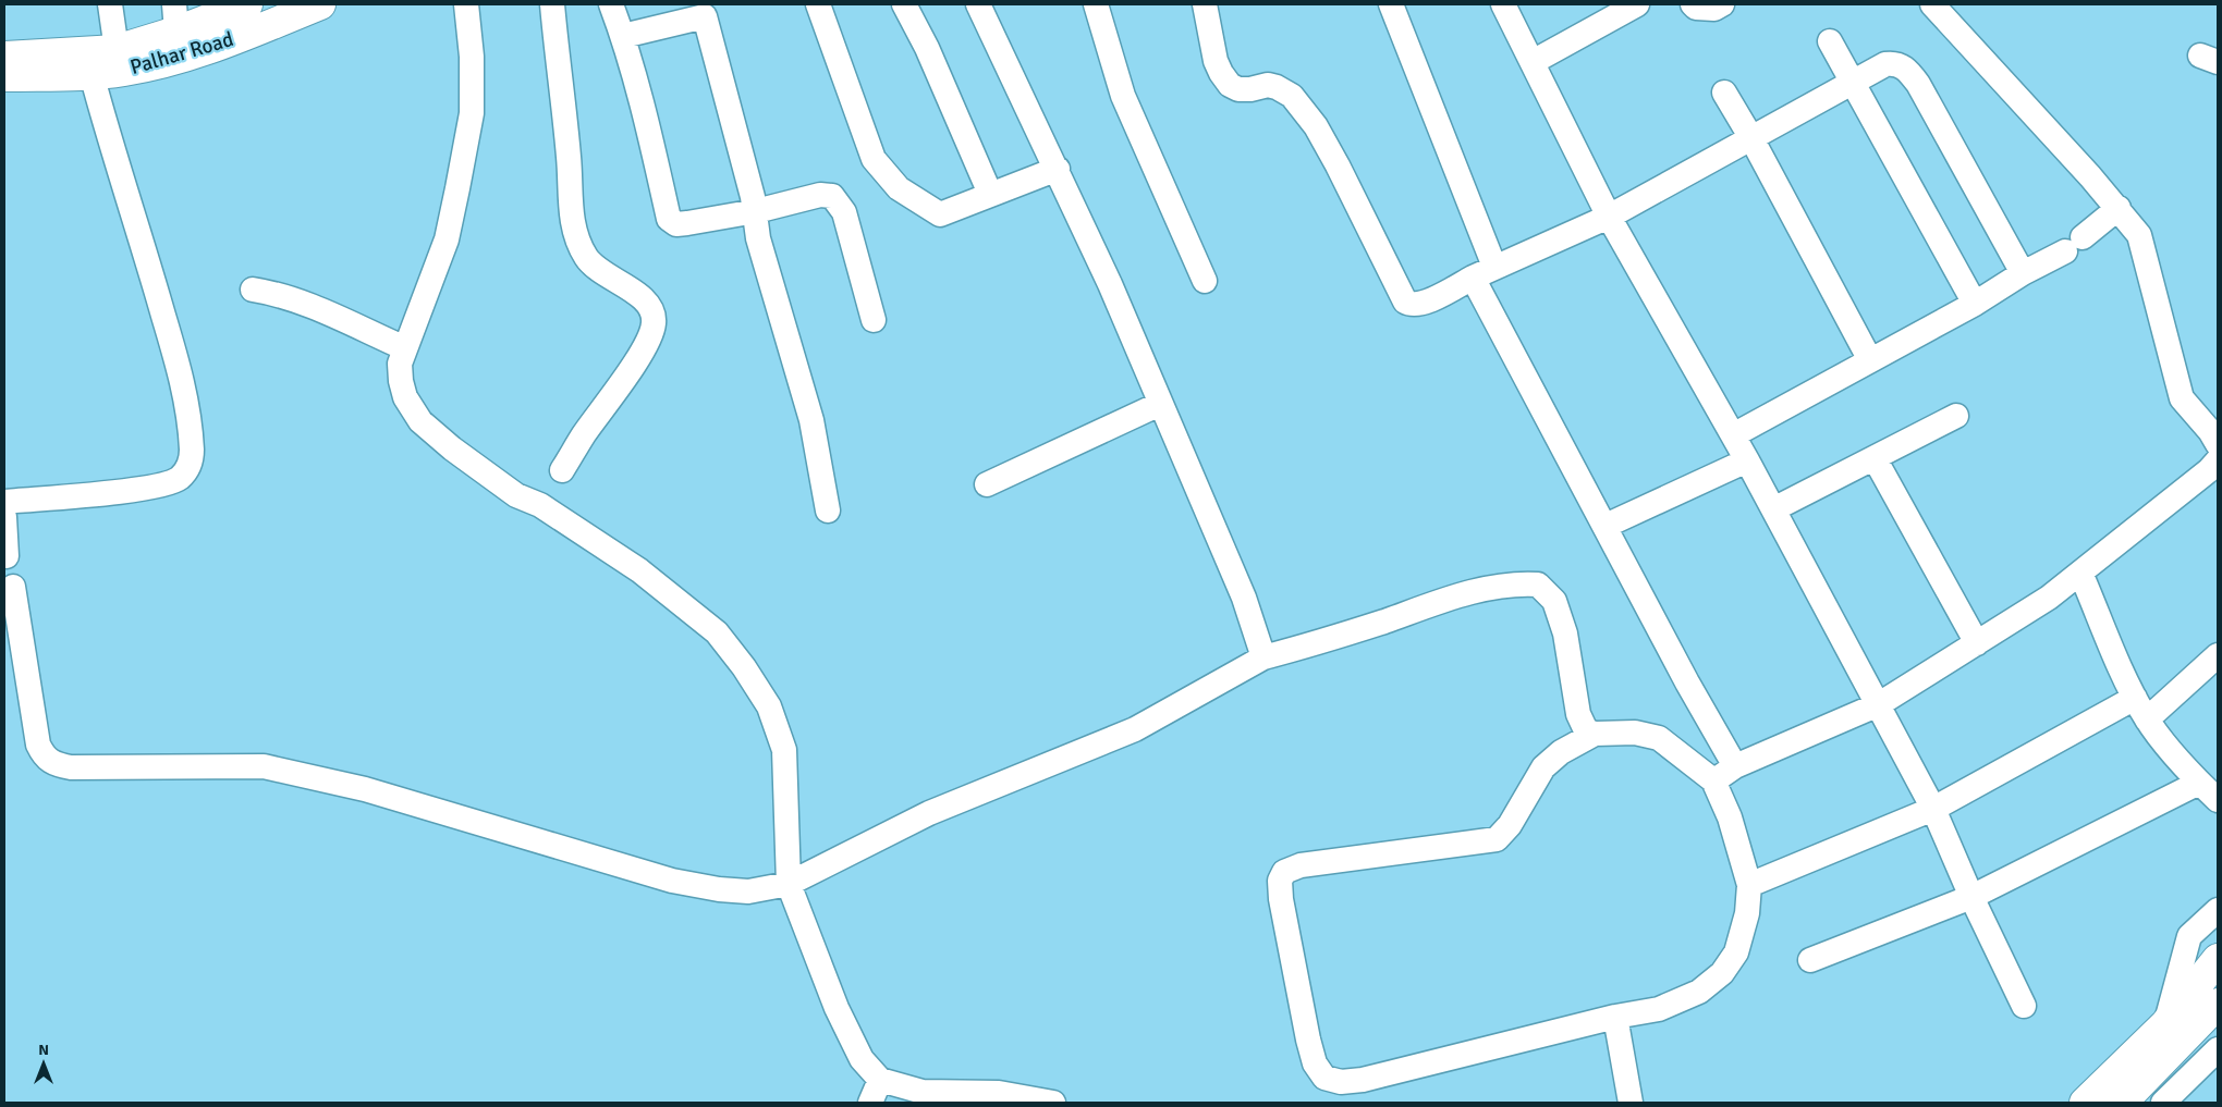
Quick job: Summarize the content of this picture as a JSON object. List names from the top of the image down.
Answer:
{
  "streets": {
    "main road": ["Palhar Road"]
  },
  "north": "top"
}
